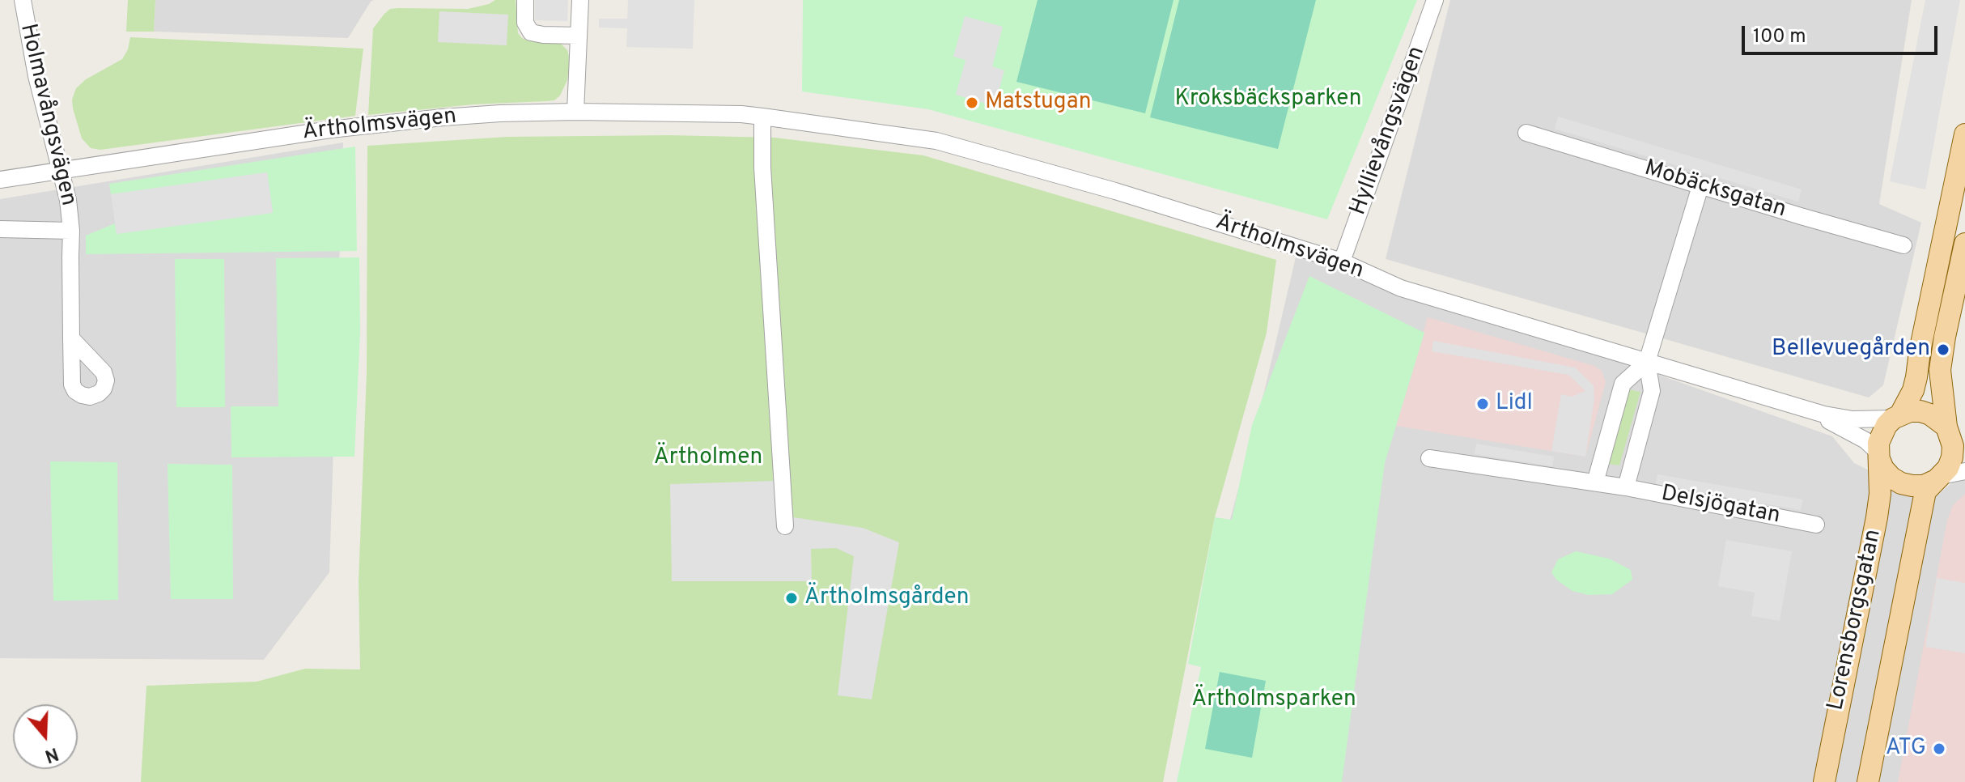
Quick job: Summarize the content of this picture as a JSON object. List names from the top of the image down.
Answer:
{
  "streets": {
    "main road": ["Lorensborgsgatan"],
    "street": [
      "Holmavångsvägen",
      "Ärtholmsvägen",
      "Hyllievångsvägen",
      "Mobäcksgatan",
      "Delsjögatan"
    ]
  },
  "crossings": [
    ["Holmavångsvägen", "Ärtholmsvägen"],
    ["Ärtholmsvägen", "Hyllievångsvägen"],
    ["Ärtholmsvägen", "Lorensborgsgatan"]
  ],
  "parks": ["Kroksbäcksparken", "Ärtholmen", "Ärtholmsparken"],
  "places": [
    "Matstugan",
    "Bellevuegården",
    "Lidl",
    "Ärtholmsgården",
    "ATG"
  ],
  "scale_bar": "100 m",
  "north": "bottom"
}
